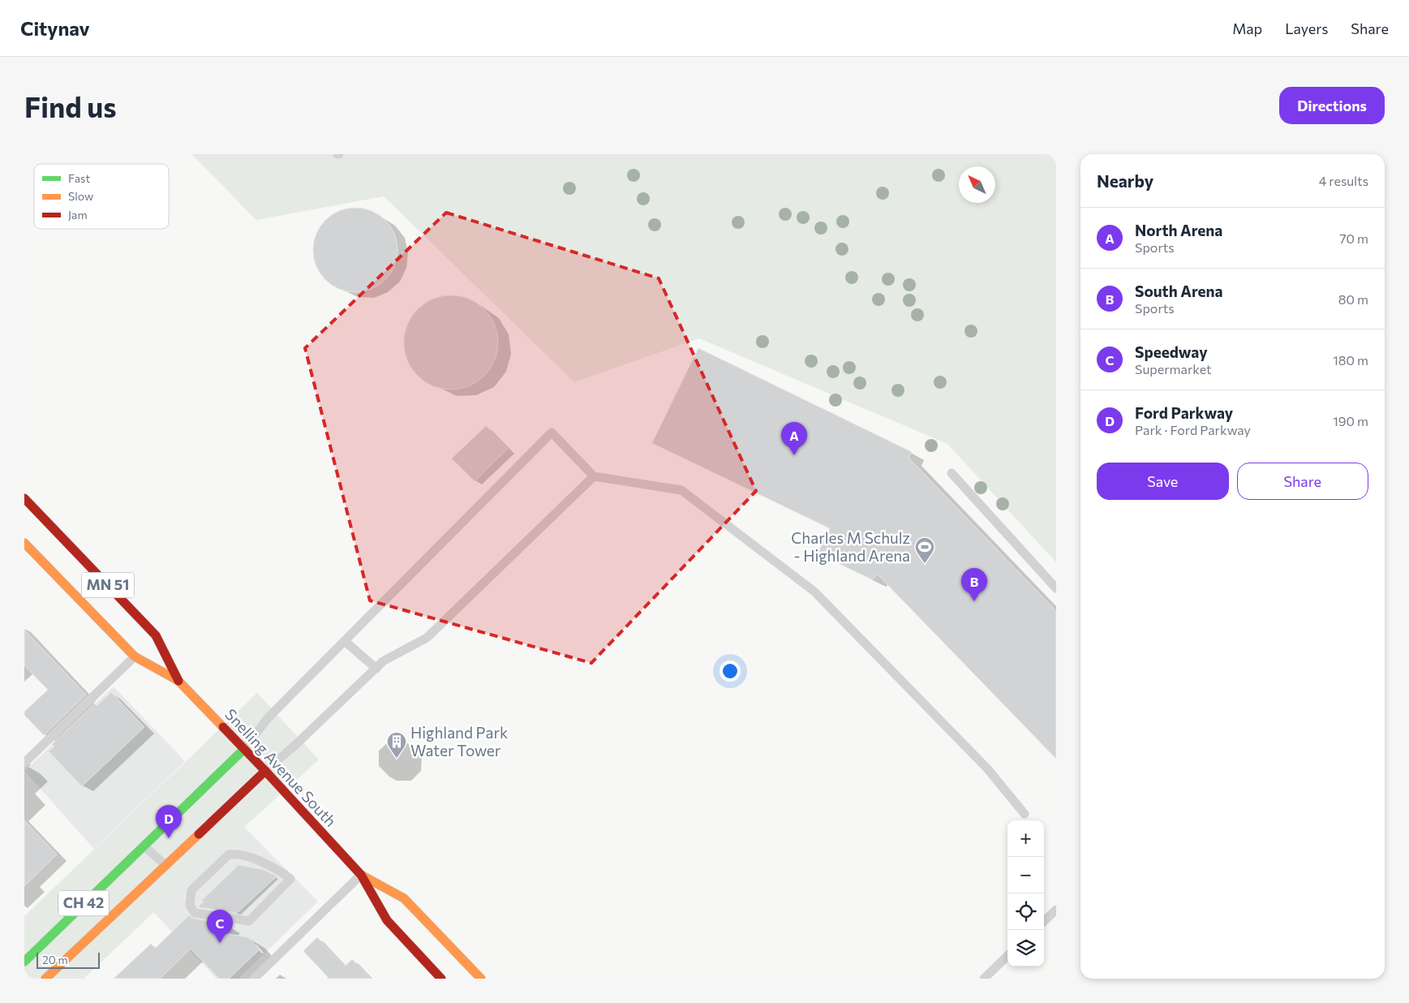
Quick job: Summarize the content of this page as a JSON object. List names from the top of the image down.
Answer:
{
  "streets": {
    "main road": ["MN 51", "Snelling Avenue South", "CH 42"]
  },
  "crossings": [
    ["Snelling Avenue South", "CH 42"]
  ],
  "places": {
    "sports": ["Charles M Schulz - Highland Arena"],
    "building": ["Highland Park Water Tower"]
  },
  "legend": ["Fast", "Slow", "Jam"],
  "scale_bar": "20 m",
  "north": "top left",
  "page": {
    "header": "Citynav",
    "nav": ["Map", "Layers", "Share"],
    "buttons": [
      "Directions",
      ["Save", "Share"]
    ],
    "title": "Find us",
    "heading": ["Nearby", "4 results"],
    "list": [
      {
        "mark": "A",
        "name": "North Arena",
        "note": "Sports",
        "value": "70 m"
      },
      {
        "mark": "B",
        "name": "South Arena",
        "note": "Sports",
        "value": "80 m"
      },
      {
        "mark": "C",
        "name": "Speedway",
        "note": "Supermarket",
        "value": "180 m"
      },
      {
        "mark": "D",
        "name": "Ford Parkway",
        "note": "Park · Ford Parkway",
        "value": "190 m"
      }
    ],
    "pins": [
      "A",
      "B",
      "D",
      "C"
    ],
    "map_buttons": ["+", "−"],
    "scale": "20 m"
  }
}
